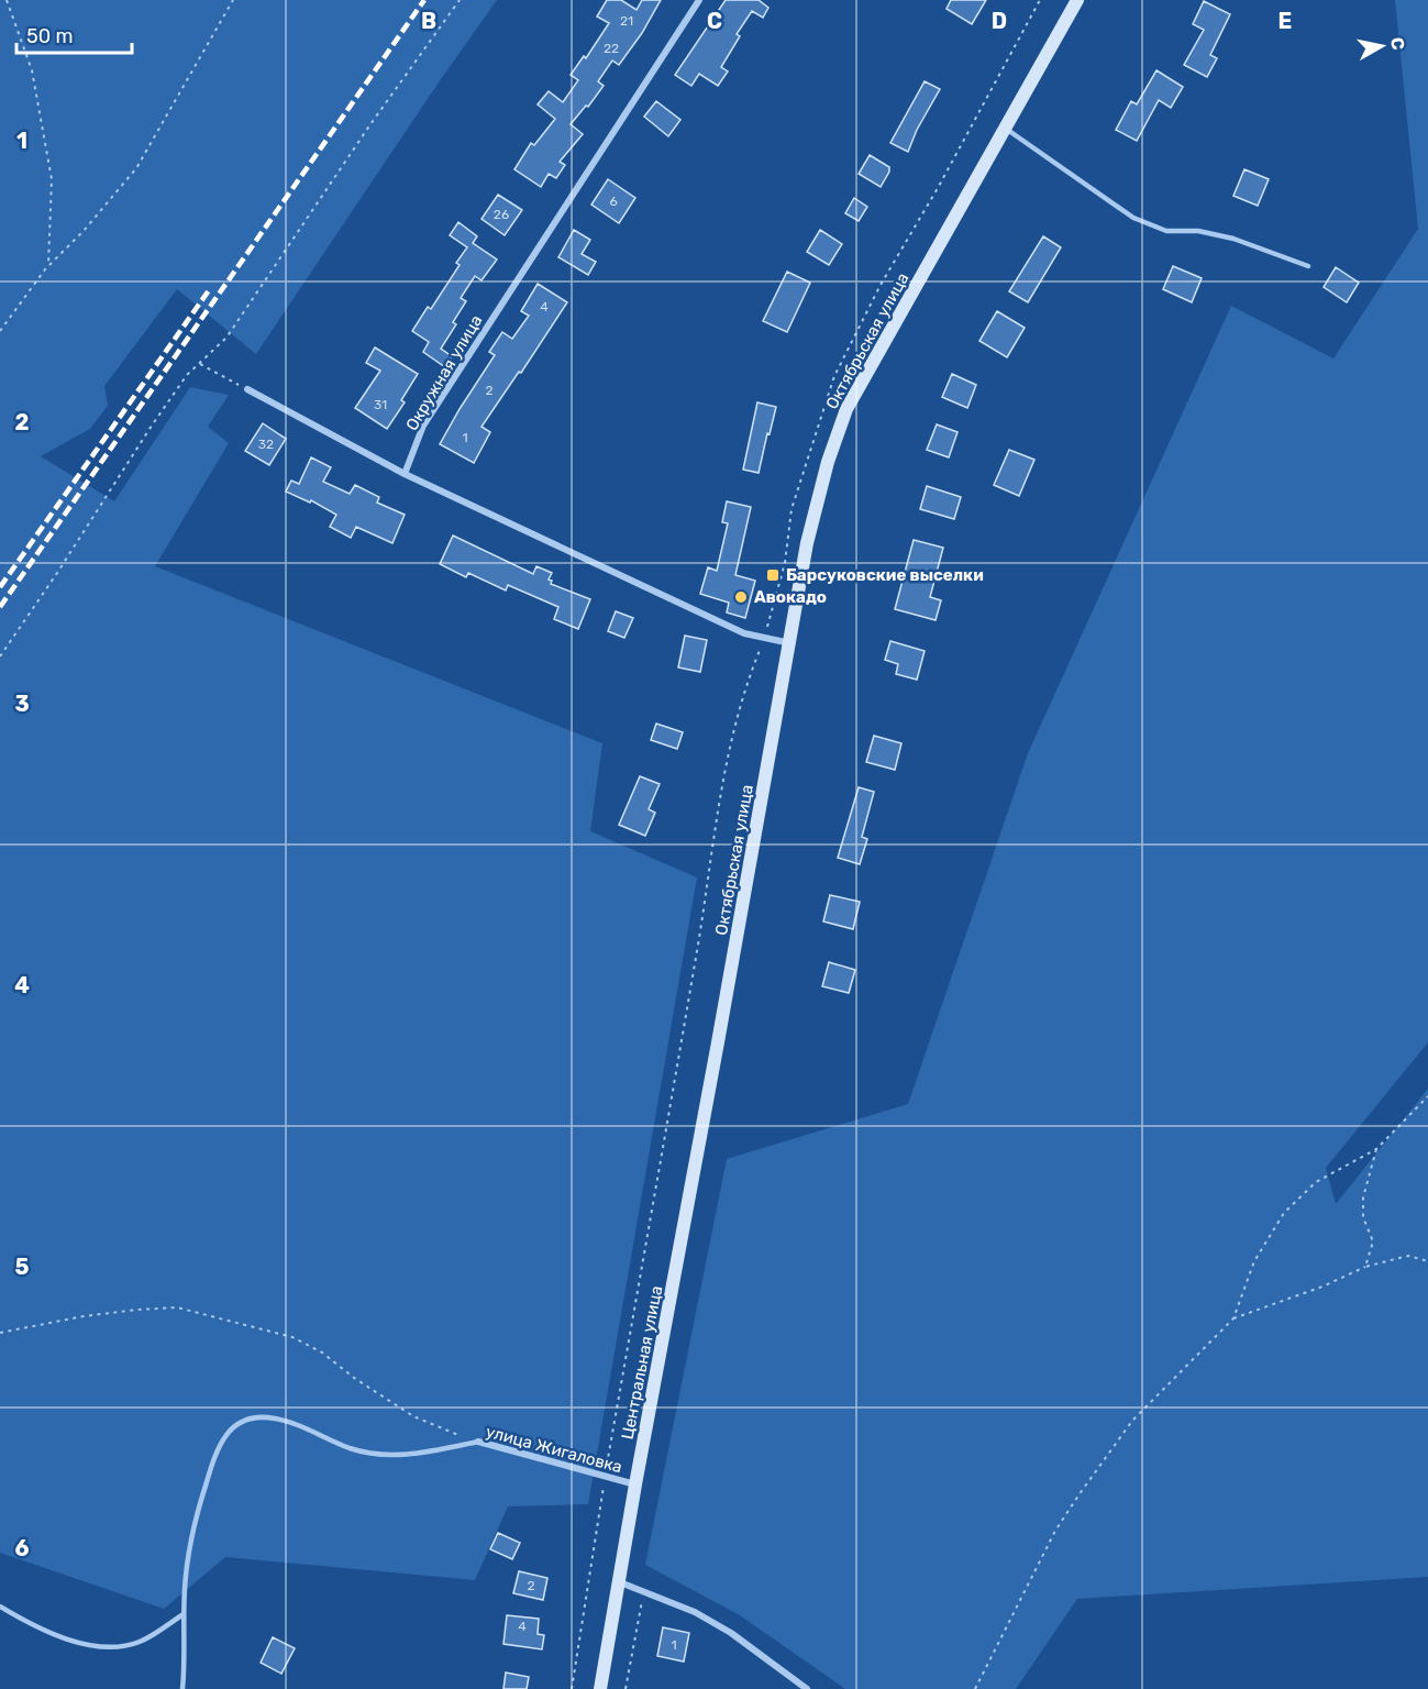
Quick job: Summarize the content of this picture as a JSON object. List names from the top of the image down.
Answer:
{
  "streets": {
    "main road": ["Октябрьская улица", "Центральная улица"],
    "street": ["Окружная улица", "улица Жигаловка"]
  },
  "crossings": [
    ["Октябрьская улица", "Центральная улица"],
    ["Центральная улица", "улица Жигаловка"]
  ],
  "places": {
    "transit": ["Барсуковские выселки"],
    "other": ["Авокадо"]
  },
  "house_numbers": [
    "21",
    "22",
    "6",
    "26",
    "4",
    "2",
    "31",
    "1",
    "32",
    "2",
    "4",
    "1"
  ],
  "scale_bar": "50 m",
  "north": "right",
  "grid": {
    "columns": [
      "B",
      "C",
      "D",
      "E"
    ],
    "rows": [
      "1",
      "2",
      "3",
      "4",
      "5",
      "6"
    ]
  }
}
